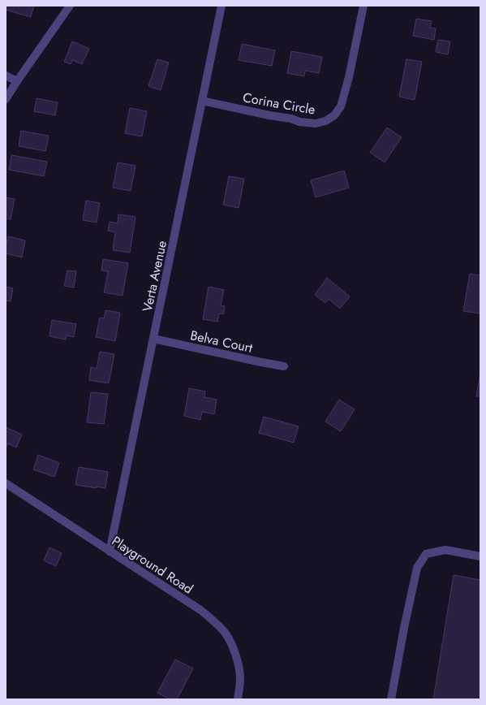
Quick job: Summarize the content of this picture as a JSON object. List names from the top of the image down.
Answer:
{
  "streets": {
    "street": [
      "Corina Circle",
      "Verta Avenue",
      "Belva Court",
      "Playground Road"
    ]
  },
  "crossings": [
    ["Corina Circle", "Verta Avenue"],
    ["Verta Avenue", "Belva Court"],
    ["Verta Avenue", "Playground Road"]
  ]
}
